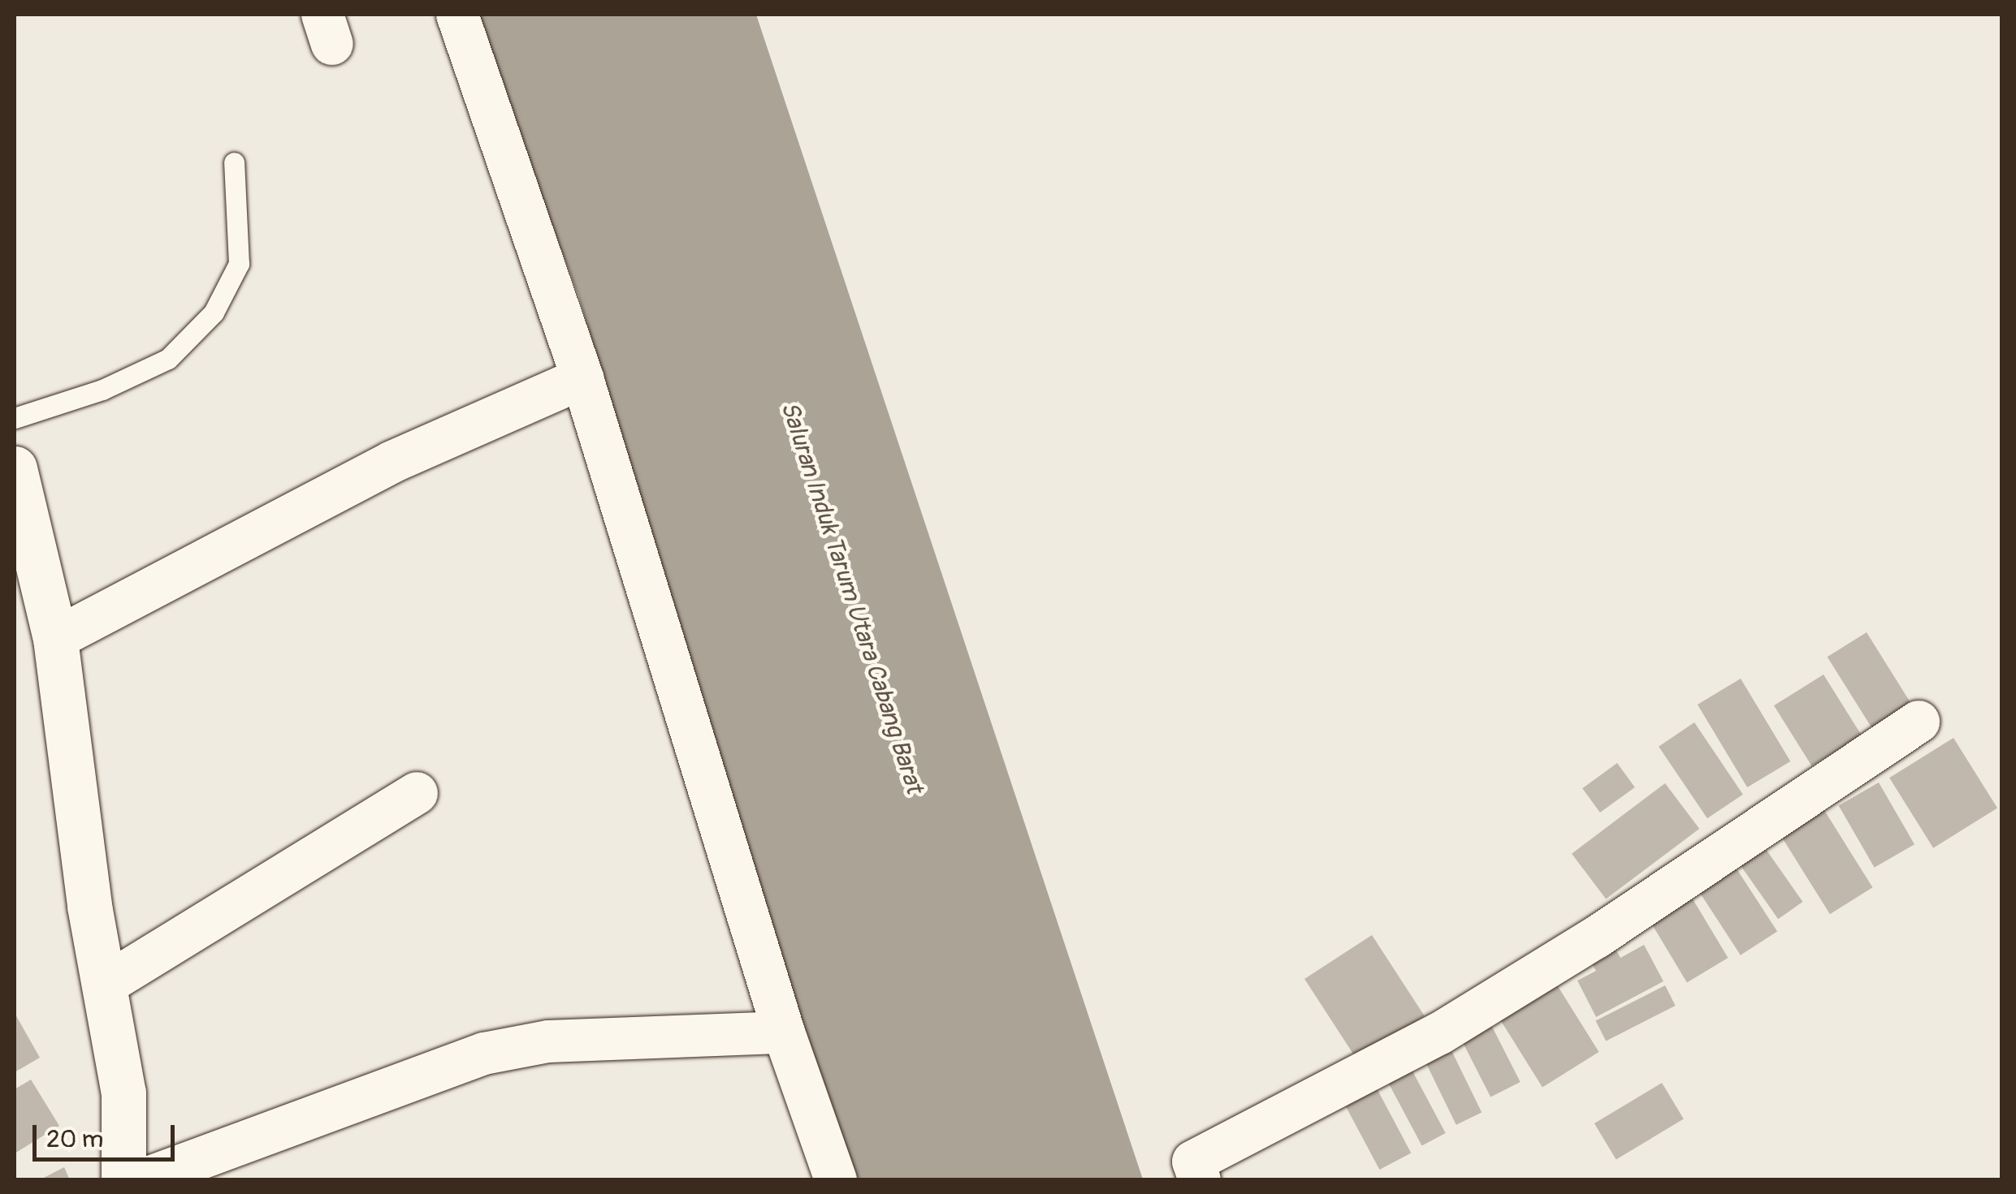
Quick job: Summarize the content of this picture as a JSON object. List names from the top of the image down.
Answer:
{
  "water": ["Saluran Induk Tarum Utara Cabang Barat"],
  "scale_bar": "20 m"
}
